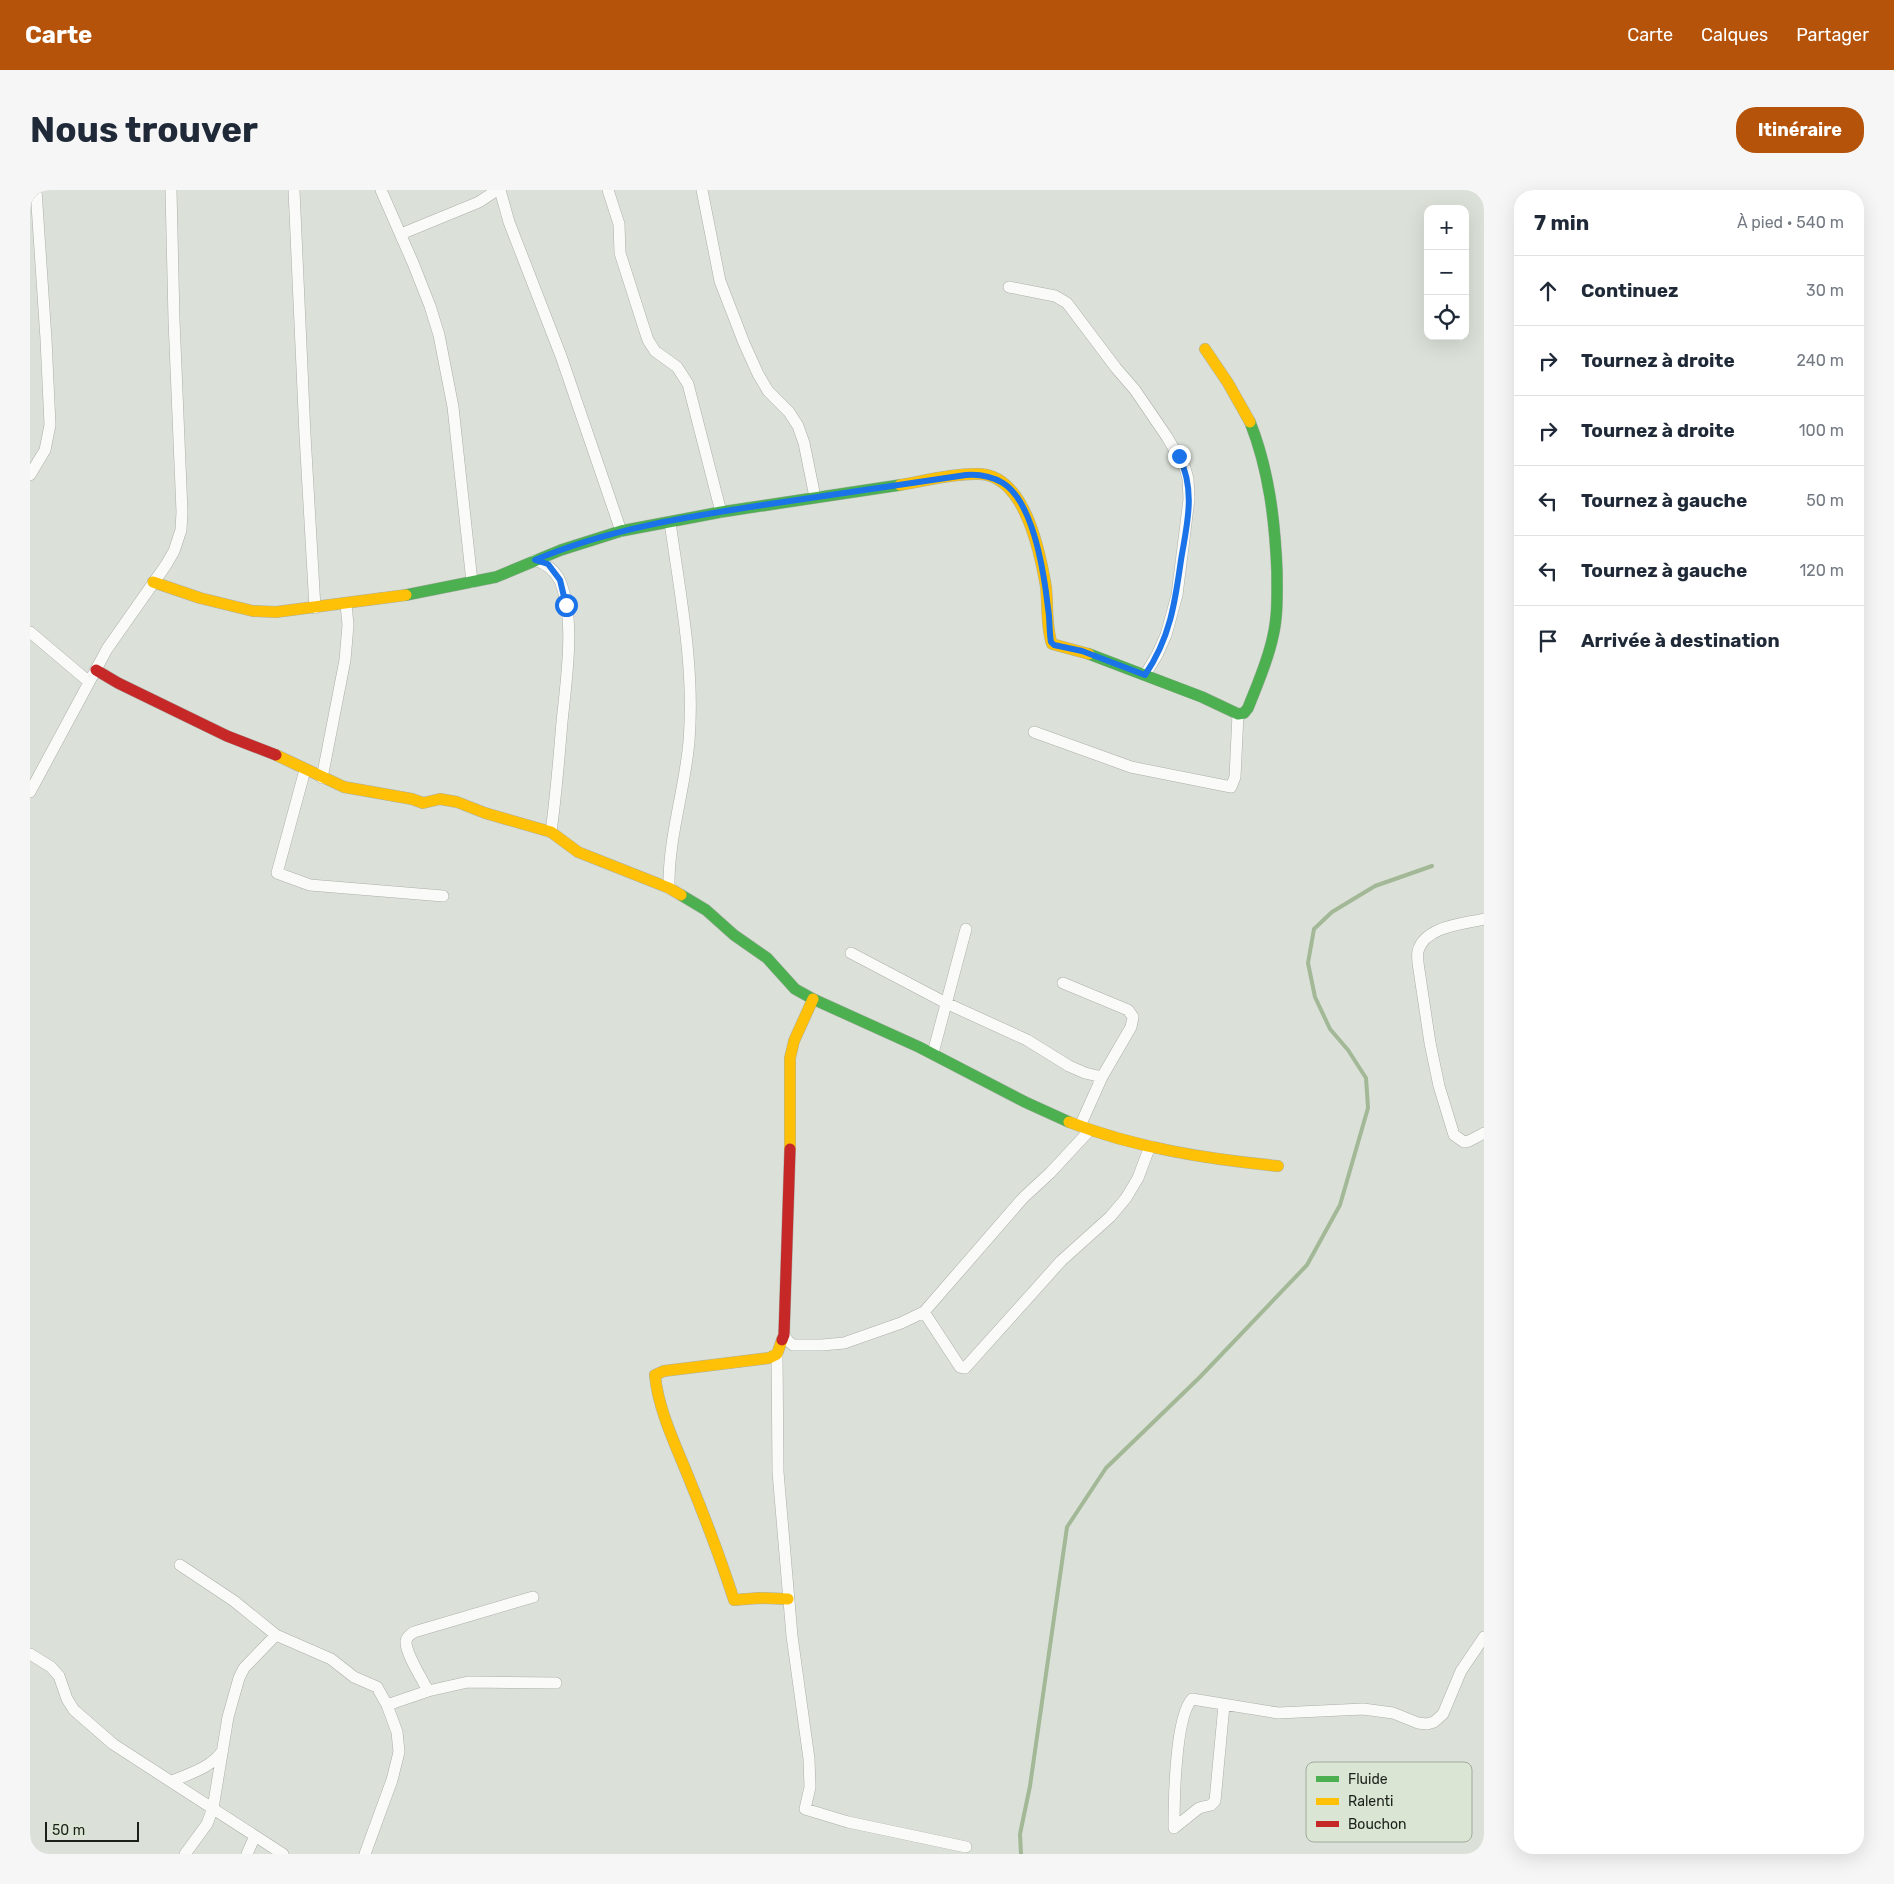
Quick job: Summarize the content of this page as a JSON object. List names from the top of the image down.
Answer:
{
  "legend": ["Fluide", "Ralenti", "Bouchon"],
  "scale_bar": "50 m",
  "page": {
    "header": "Carte",
    "nav": ["Carte", "Calques", "Partager"],
    "buttons": "Itinéraire",
    "title": "Nous trouver",
    "heading": ["7 min", "À pied · 540 m"],
    "map_buttons": ["+", "−"],
    "list": [
      ["Continuez", "30 m"],
      ["Tournez à droite", "240 m"],
      ["Tournez à droite", "100 m"],
      ["Tournez à gauche", "50 m"],
      ["Tournez à gauche", "120 m"],
      "Arrivée à destination"
    ],
    "scale": "50 m"
  }
}
